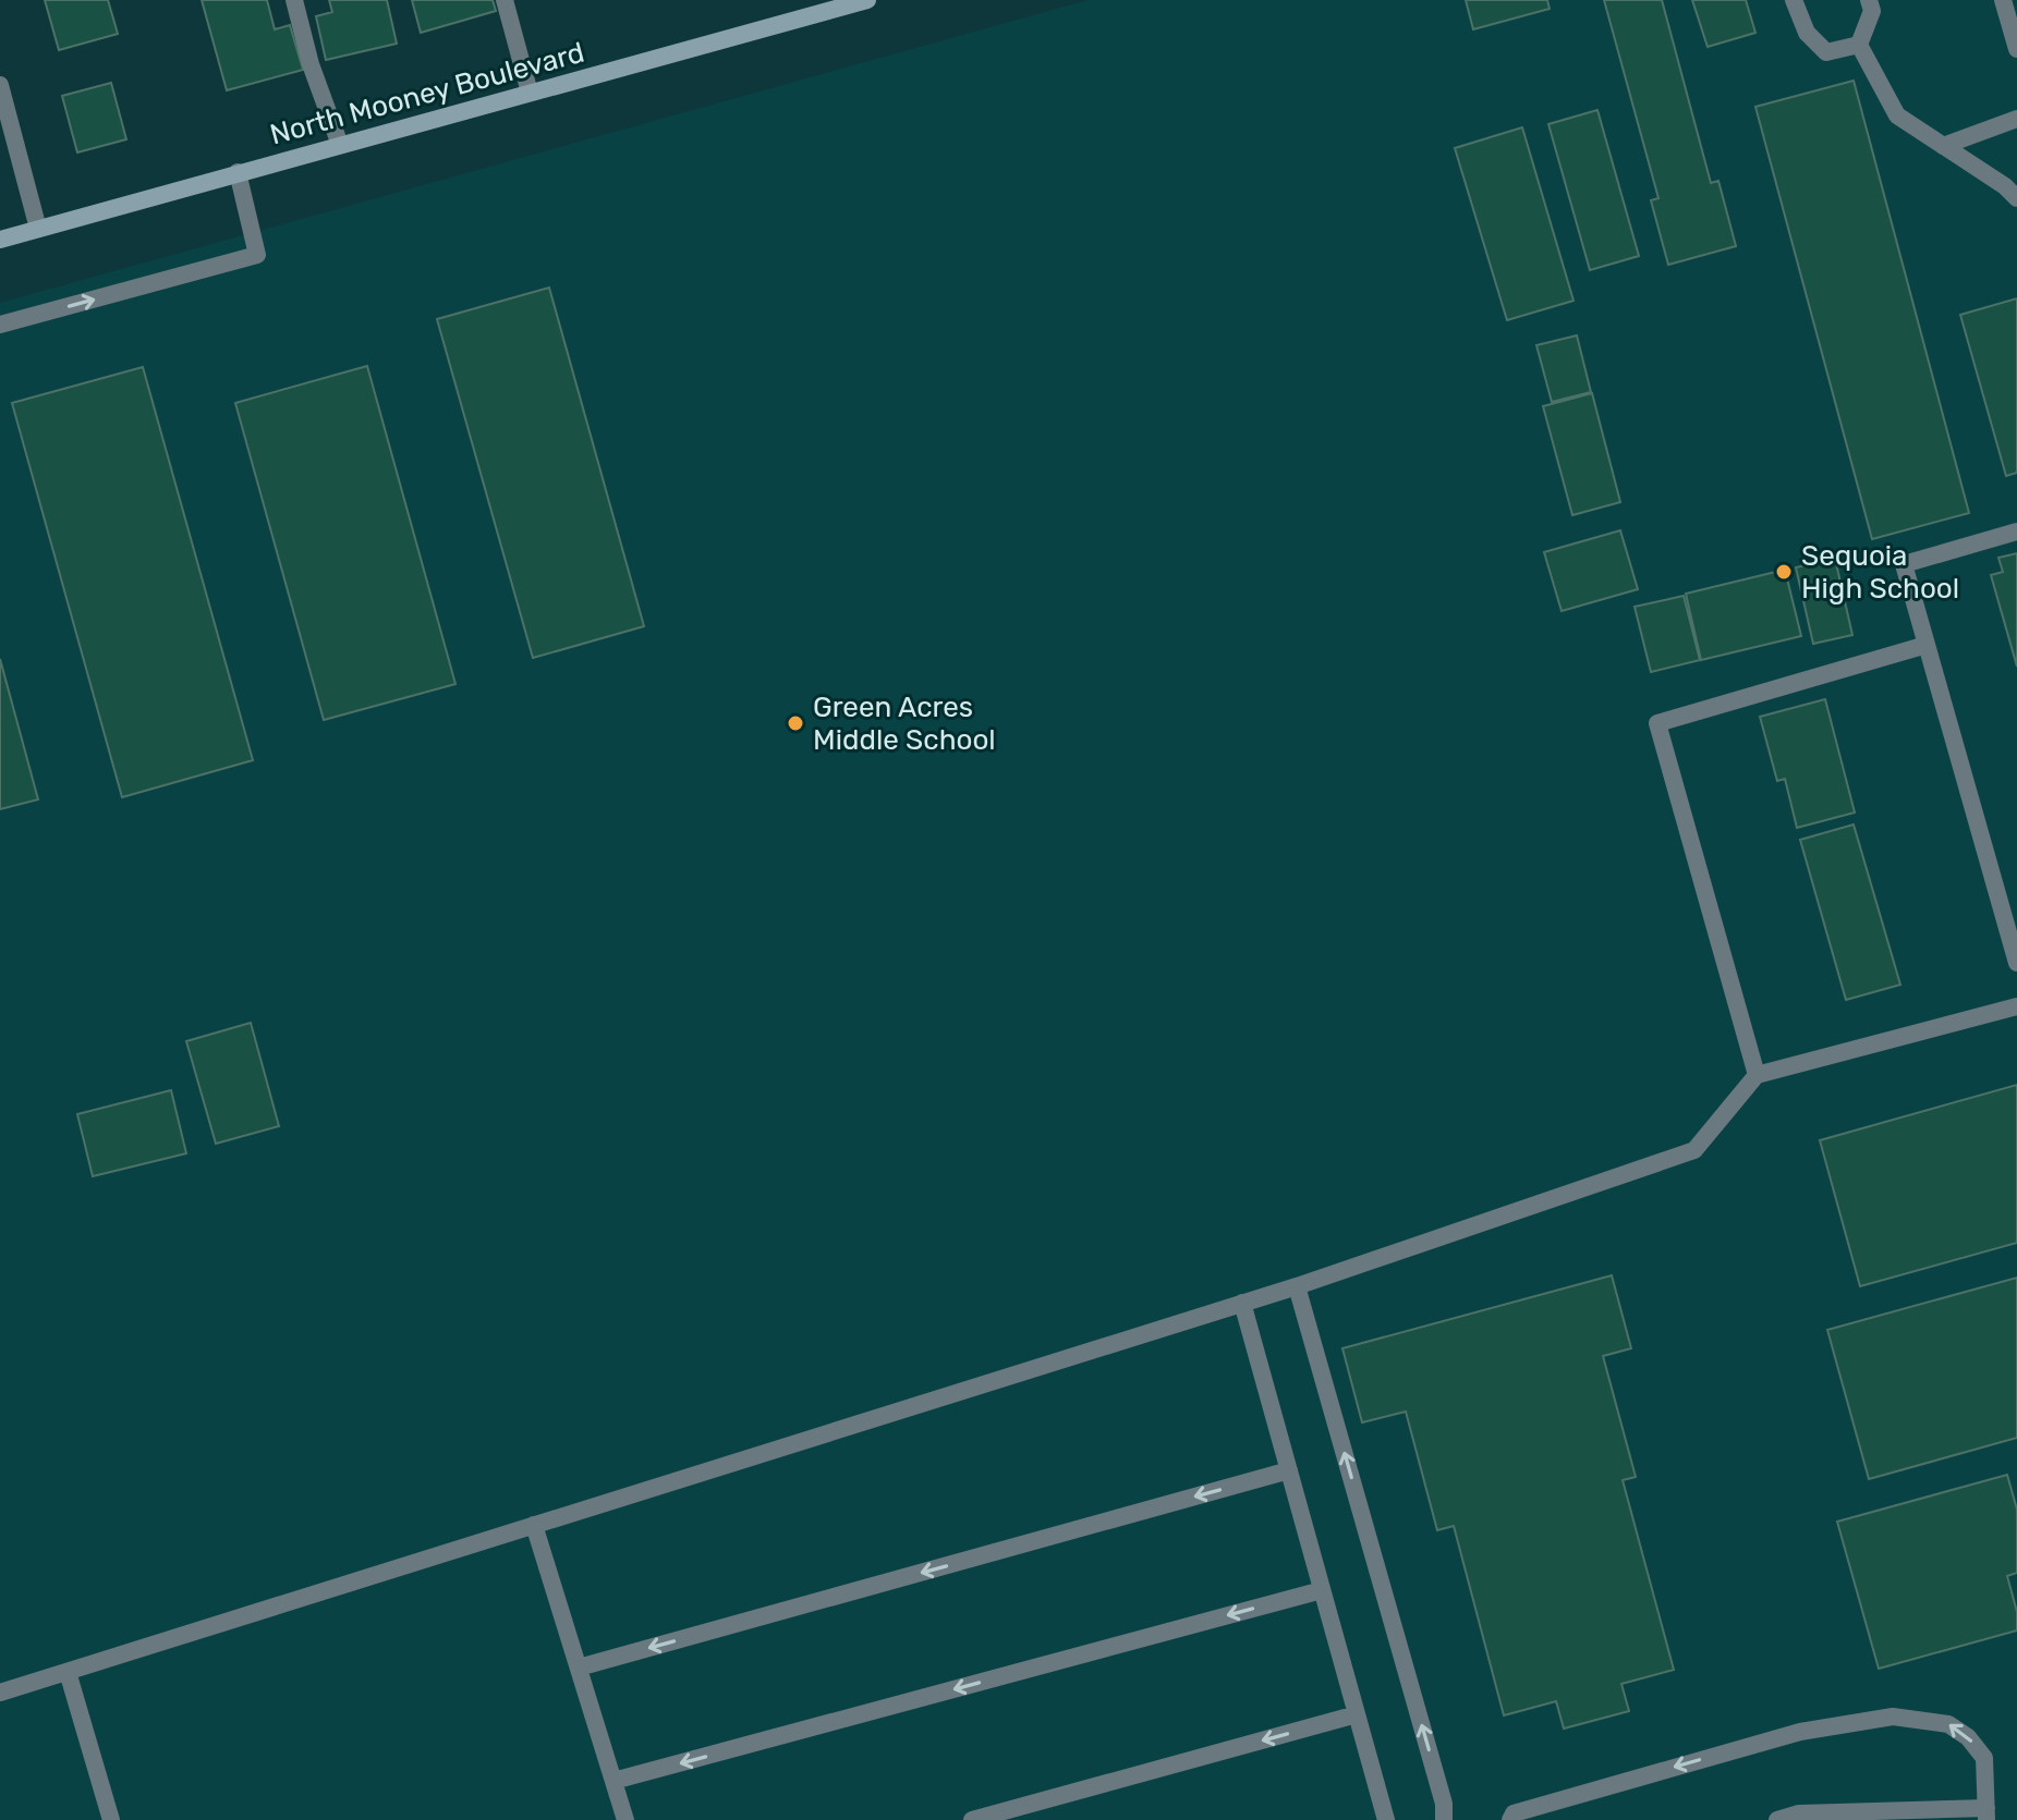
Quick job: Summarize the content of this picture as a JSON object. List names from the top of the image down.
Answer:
{
  "streets": {
    "street": ["North Mooney Boulevard"]
  },
  "places": ["Sequoia High School", "Green Acres Middle School"]
}
